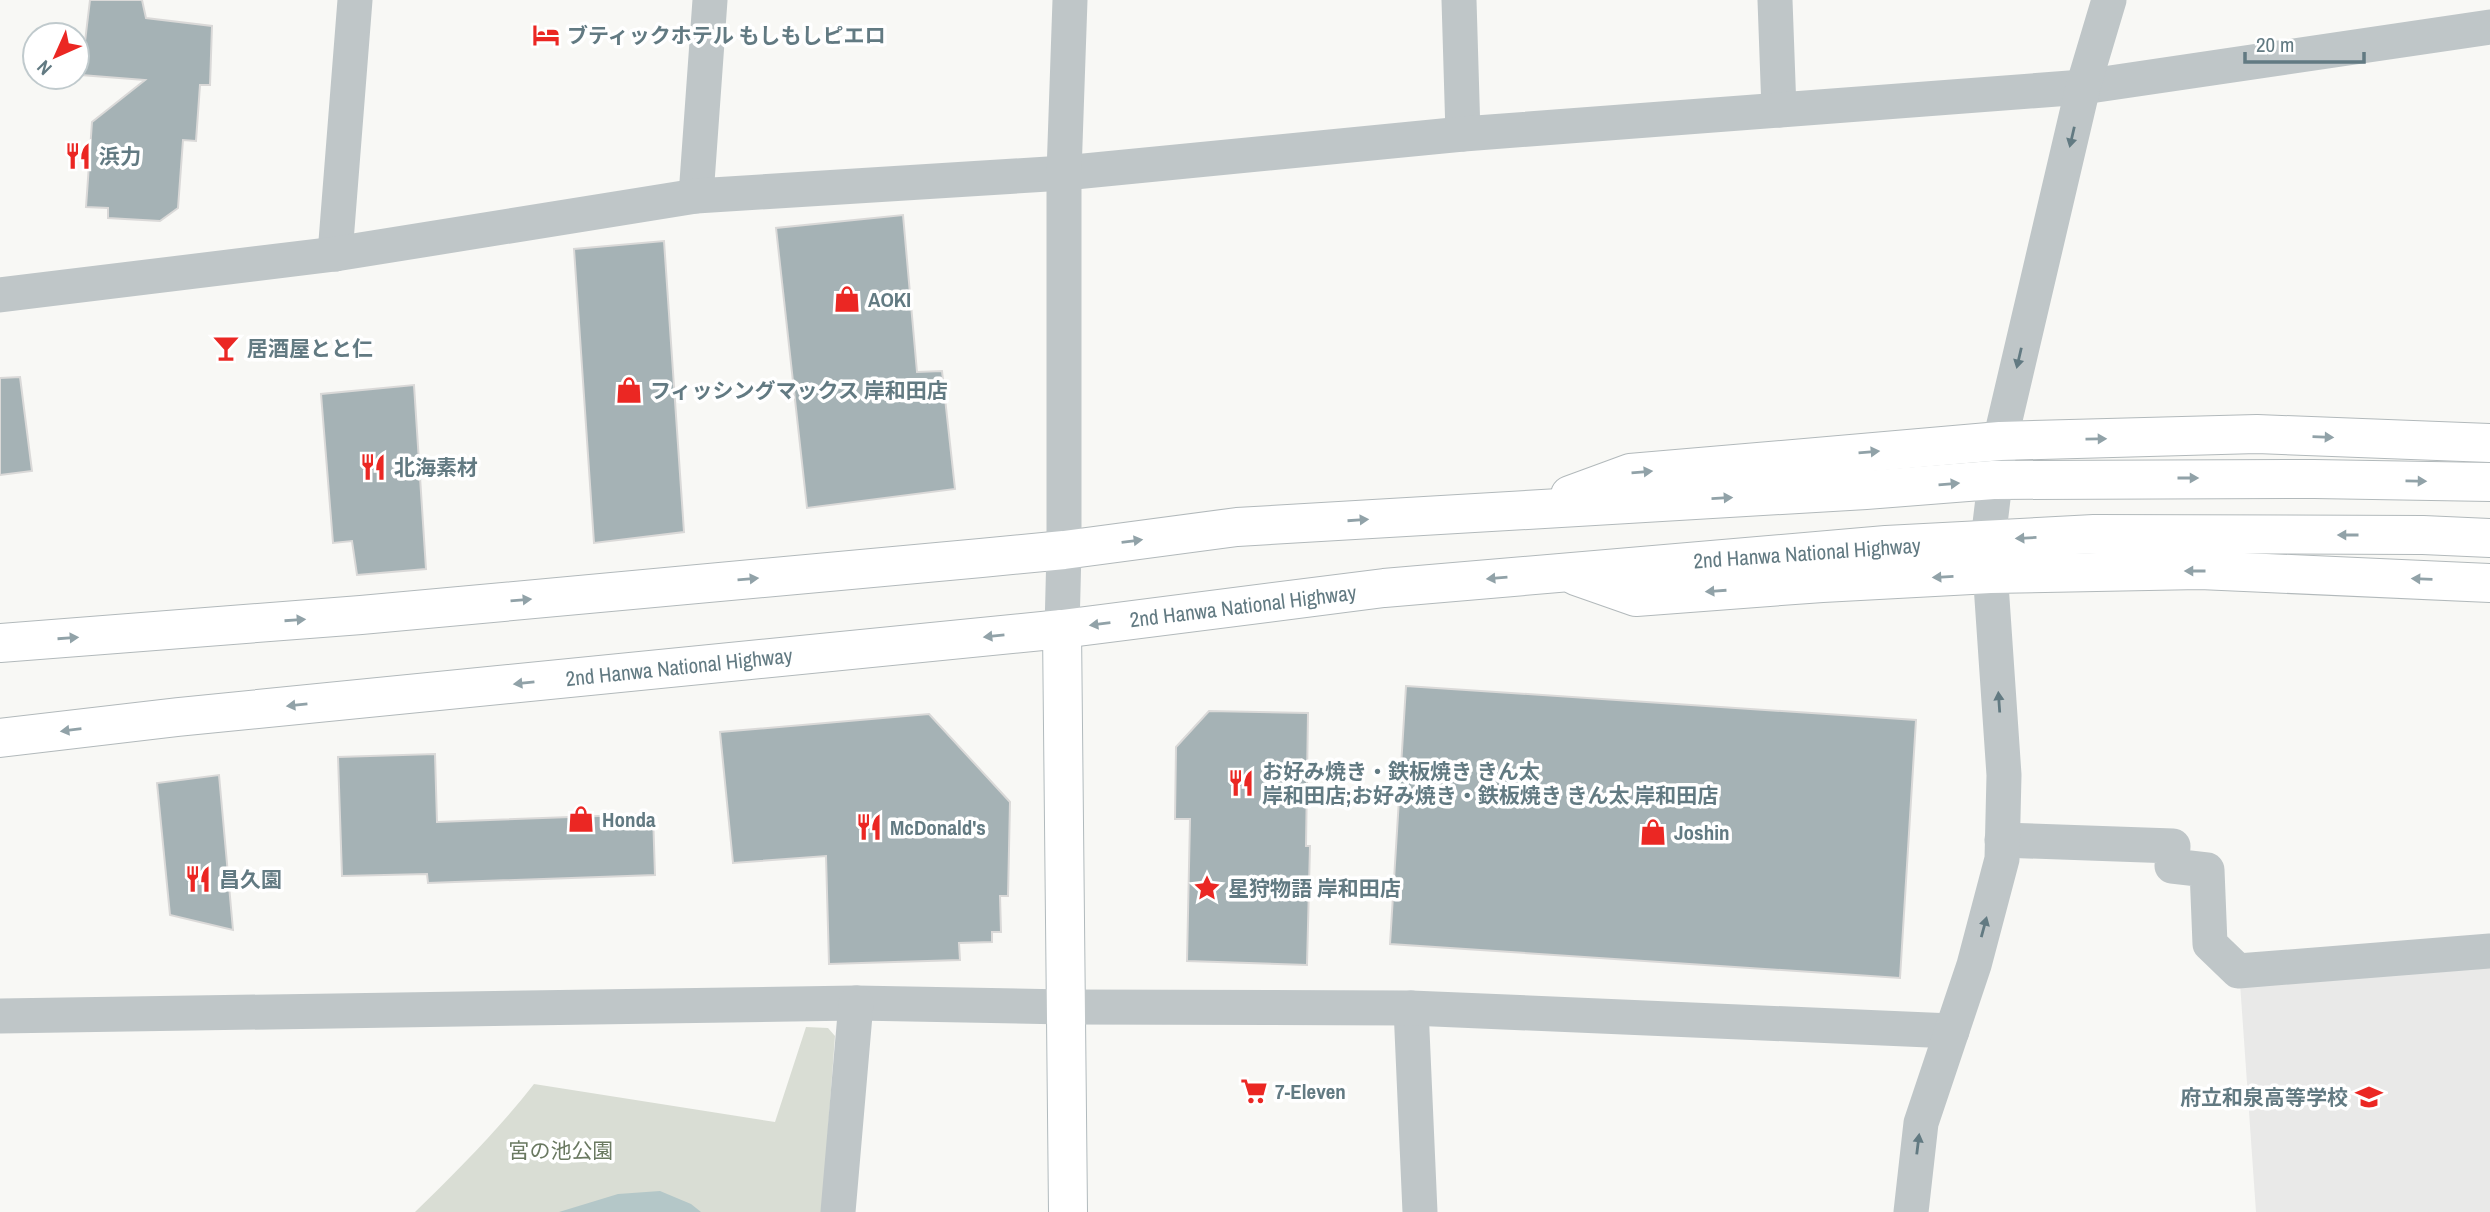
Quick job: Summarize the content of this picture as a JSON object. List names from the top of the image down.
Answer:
{
  "streets": {
    "main road": ["2nd Hanwa National Highway"]
  },
  "parks": ["宮の池公園"],
  "places": {
    "hotel": ["ブティックホテル もしもしピエロ"],
    "restaurant": [
      "浜力",
      "北海素材",
      "お好み焼き・鉄板焼き きん太 岸和田店;お好み焼き・鉄板焼き きん太 岸和田店",
      "McDonald's",
      "昌久園"
    ],
    "shop": [
      "AOKI",
      "フィッシングマックス 岸和田店",
      "Honda",
      "Joshin"
    ],
    "bar": ["居酒屋とと仁"],
    "place": ["星狩物語 岸和田店"],
    "supermarket": ["7-Eleven"],
    "school or university": ["府立和泉高等学校"]
  },
  "scale_bar": "20 m",
  "north": "bottom left"
}
